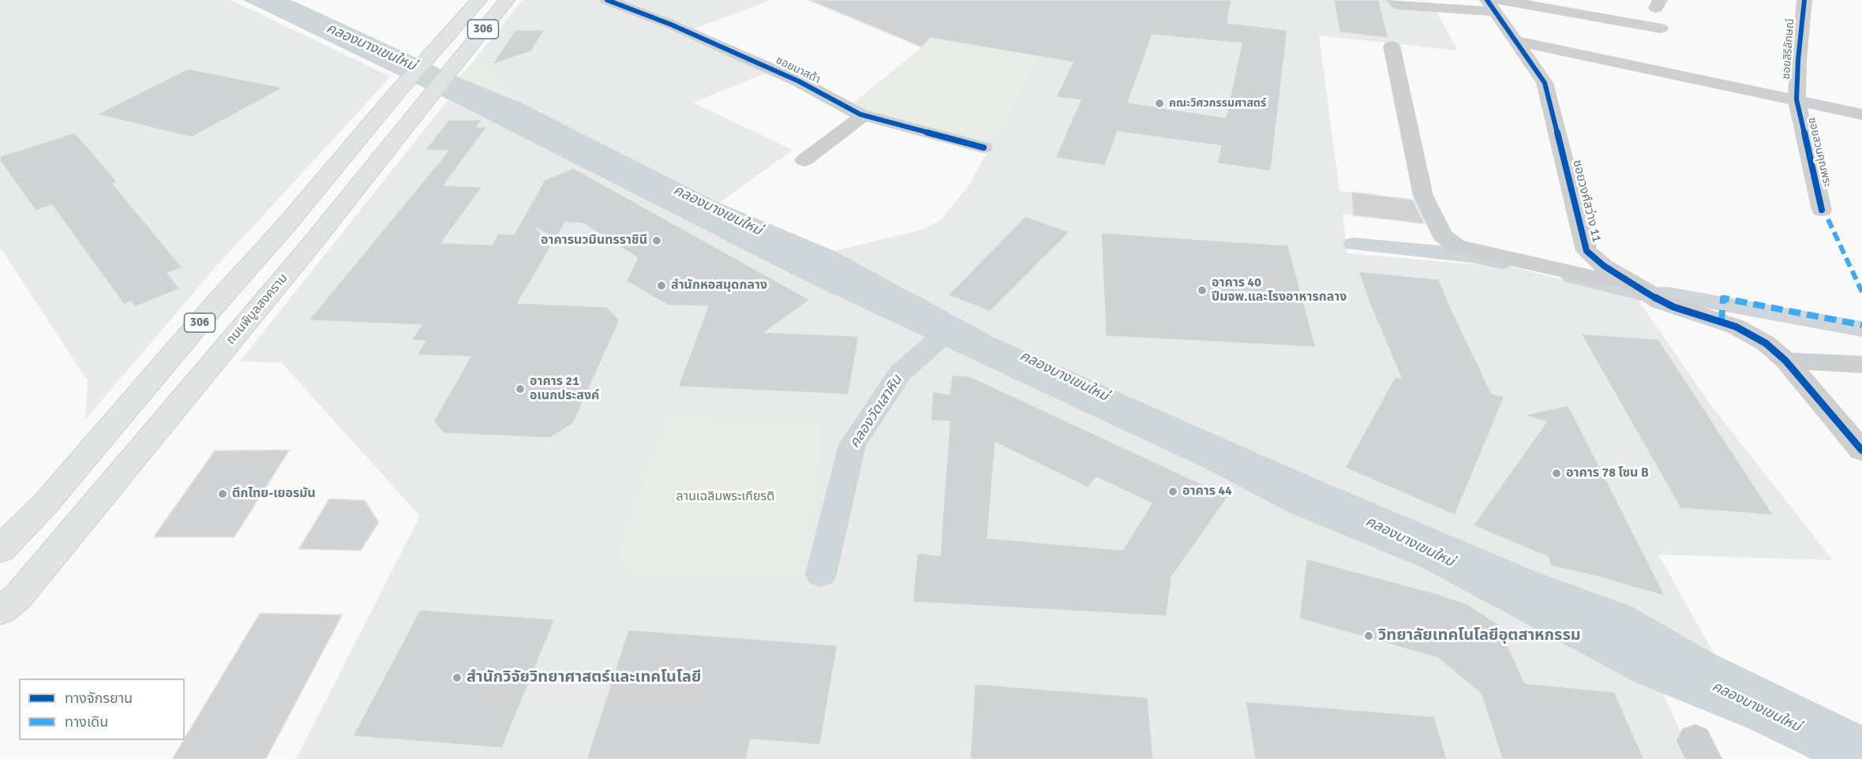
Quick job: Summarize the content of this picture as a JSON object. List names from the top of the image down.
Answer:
{
  "streets": {
    "main road": ["306", "ถนนพิบูลสงคราม"],
    "street": [
      "ซอยสิริลักษณ์",
      "ซอยมาสด้า",
      "ซอยสวนคุณพระ",
      "ซอยวงศ์สว่าง 11"
    ]
  },
  "crossings": [
    ["ซอยสิริลักษณ์", "ซอยสวนคุณพระ"]
  ],
  "water": ["คลองบางเขนใหม่", "คลองวัดเสาหิน"],
  "parks": ["ลานเฉลิมพระเกียรติ"],
  "places": [
    "คณะวิศวกรรมศาสตร์",
    "อาคารนวมินทรราชินี",
    "สำนักหอสมุดกลาง",
    "อาคาร 40 ปีมจพ.และโรงอาหารกลาง",
    "อาคาร 21 อเนกประสงค์",
    "อาคาร 78 โซน B",
    "อาคาร 44",
    "ตึกไทย-เยอรมัน",
    "วิทยาลัยเทคโนโลยีอุตสาหกรรม",
    "สำนักวิจัยวิทยาศาสตร์และเทคโนโลยี"
  ],
  "legend": ["ทางจักรยาน", "ทางเดิน"]
}
